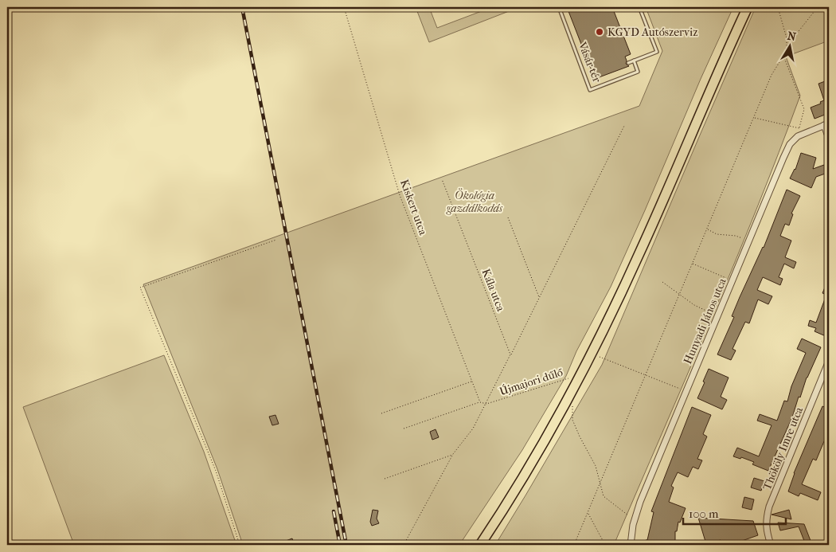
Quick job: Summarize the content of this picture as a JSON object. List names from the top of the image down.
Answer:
{
  "streets": {
    "street": ["Hunyadi János utca", "Thököly Imre utca"],
    "lane": ["Vásár tér"],
    "path": ["Kiskert utca", "Kála utca", "Újmajori dűlő"]
  },
  "parks": ["Ökológia gazdálkodás"],
  "places": ["KGYD Autószerviz"],
  "scale_bar": "100 m",
  "north": "top"
}
